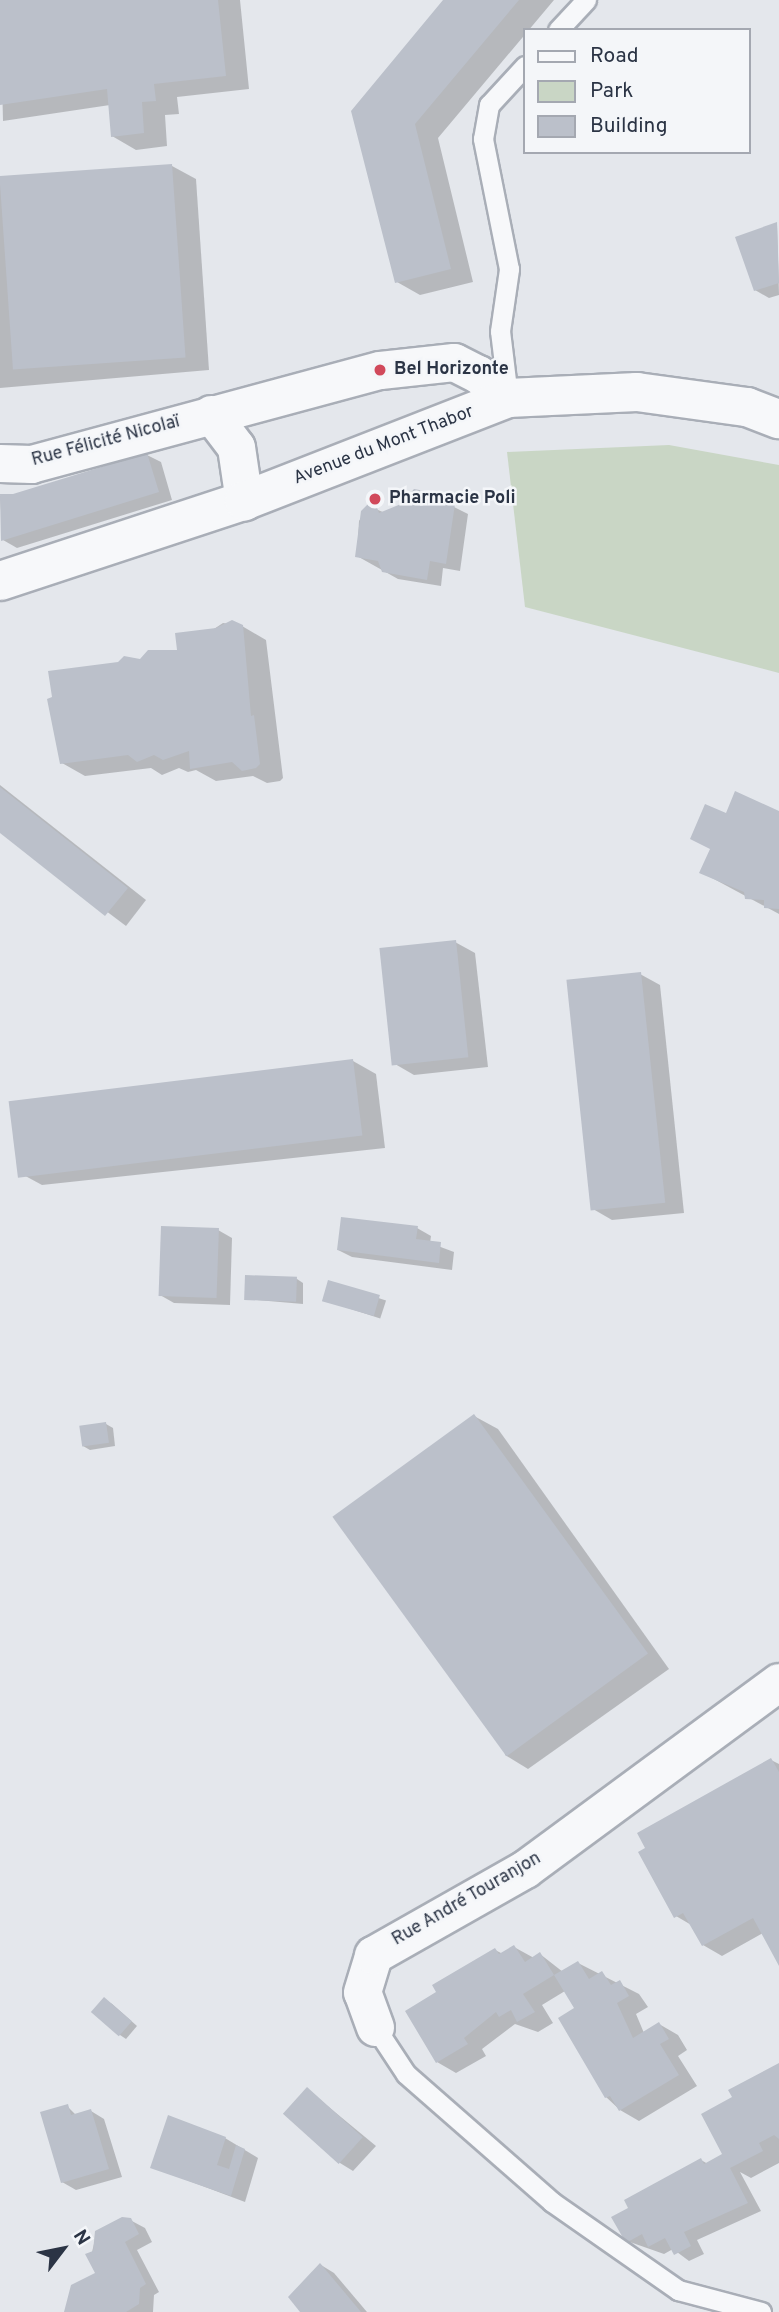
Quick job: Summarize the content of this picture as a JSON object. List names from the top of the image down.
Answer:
{
  "streets": {
    "street": ["Rue Félicité Nicolaï", "Avenue du Mont Thabor", "Rue André Touranjon"]
  },
  "crossings": [
    ["Rue Félicité Nicolaï", "Avenue du Mont Thabor"]
  ],
  "places": ["Bel Horizonte", "Pharmacie Poli"],
  "legend": ["Road", "Park", "Building"],
  "north": "top right"
}
